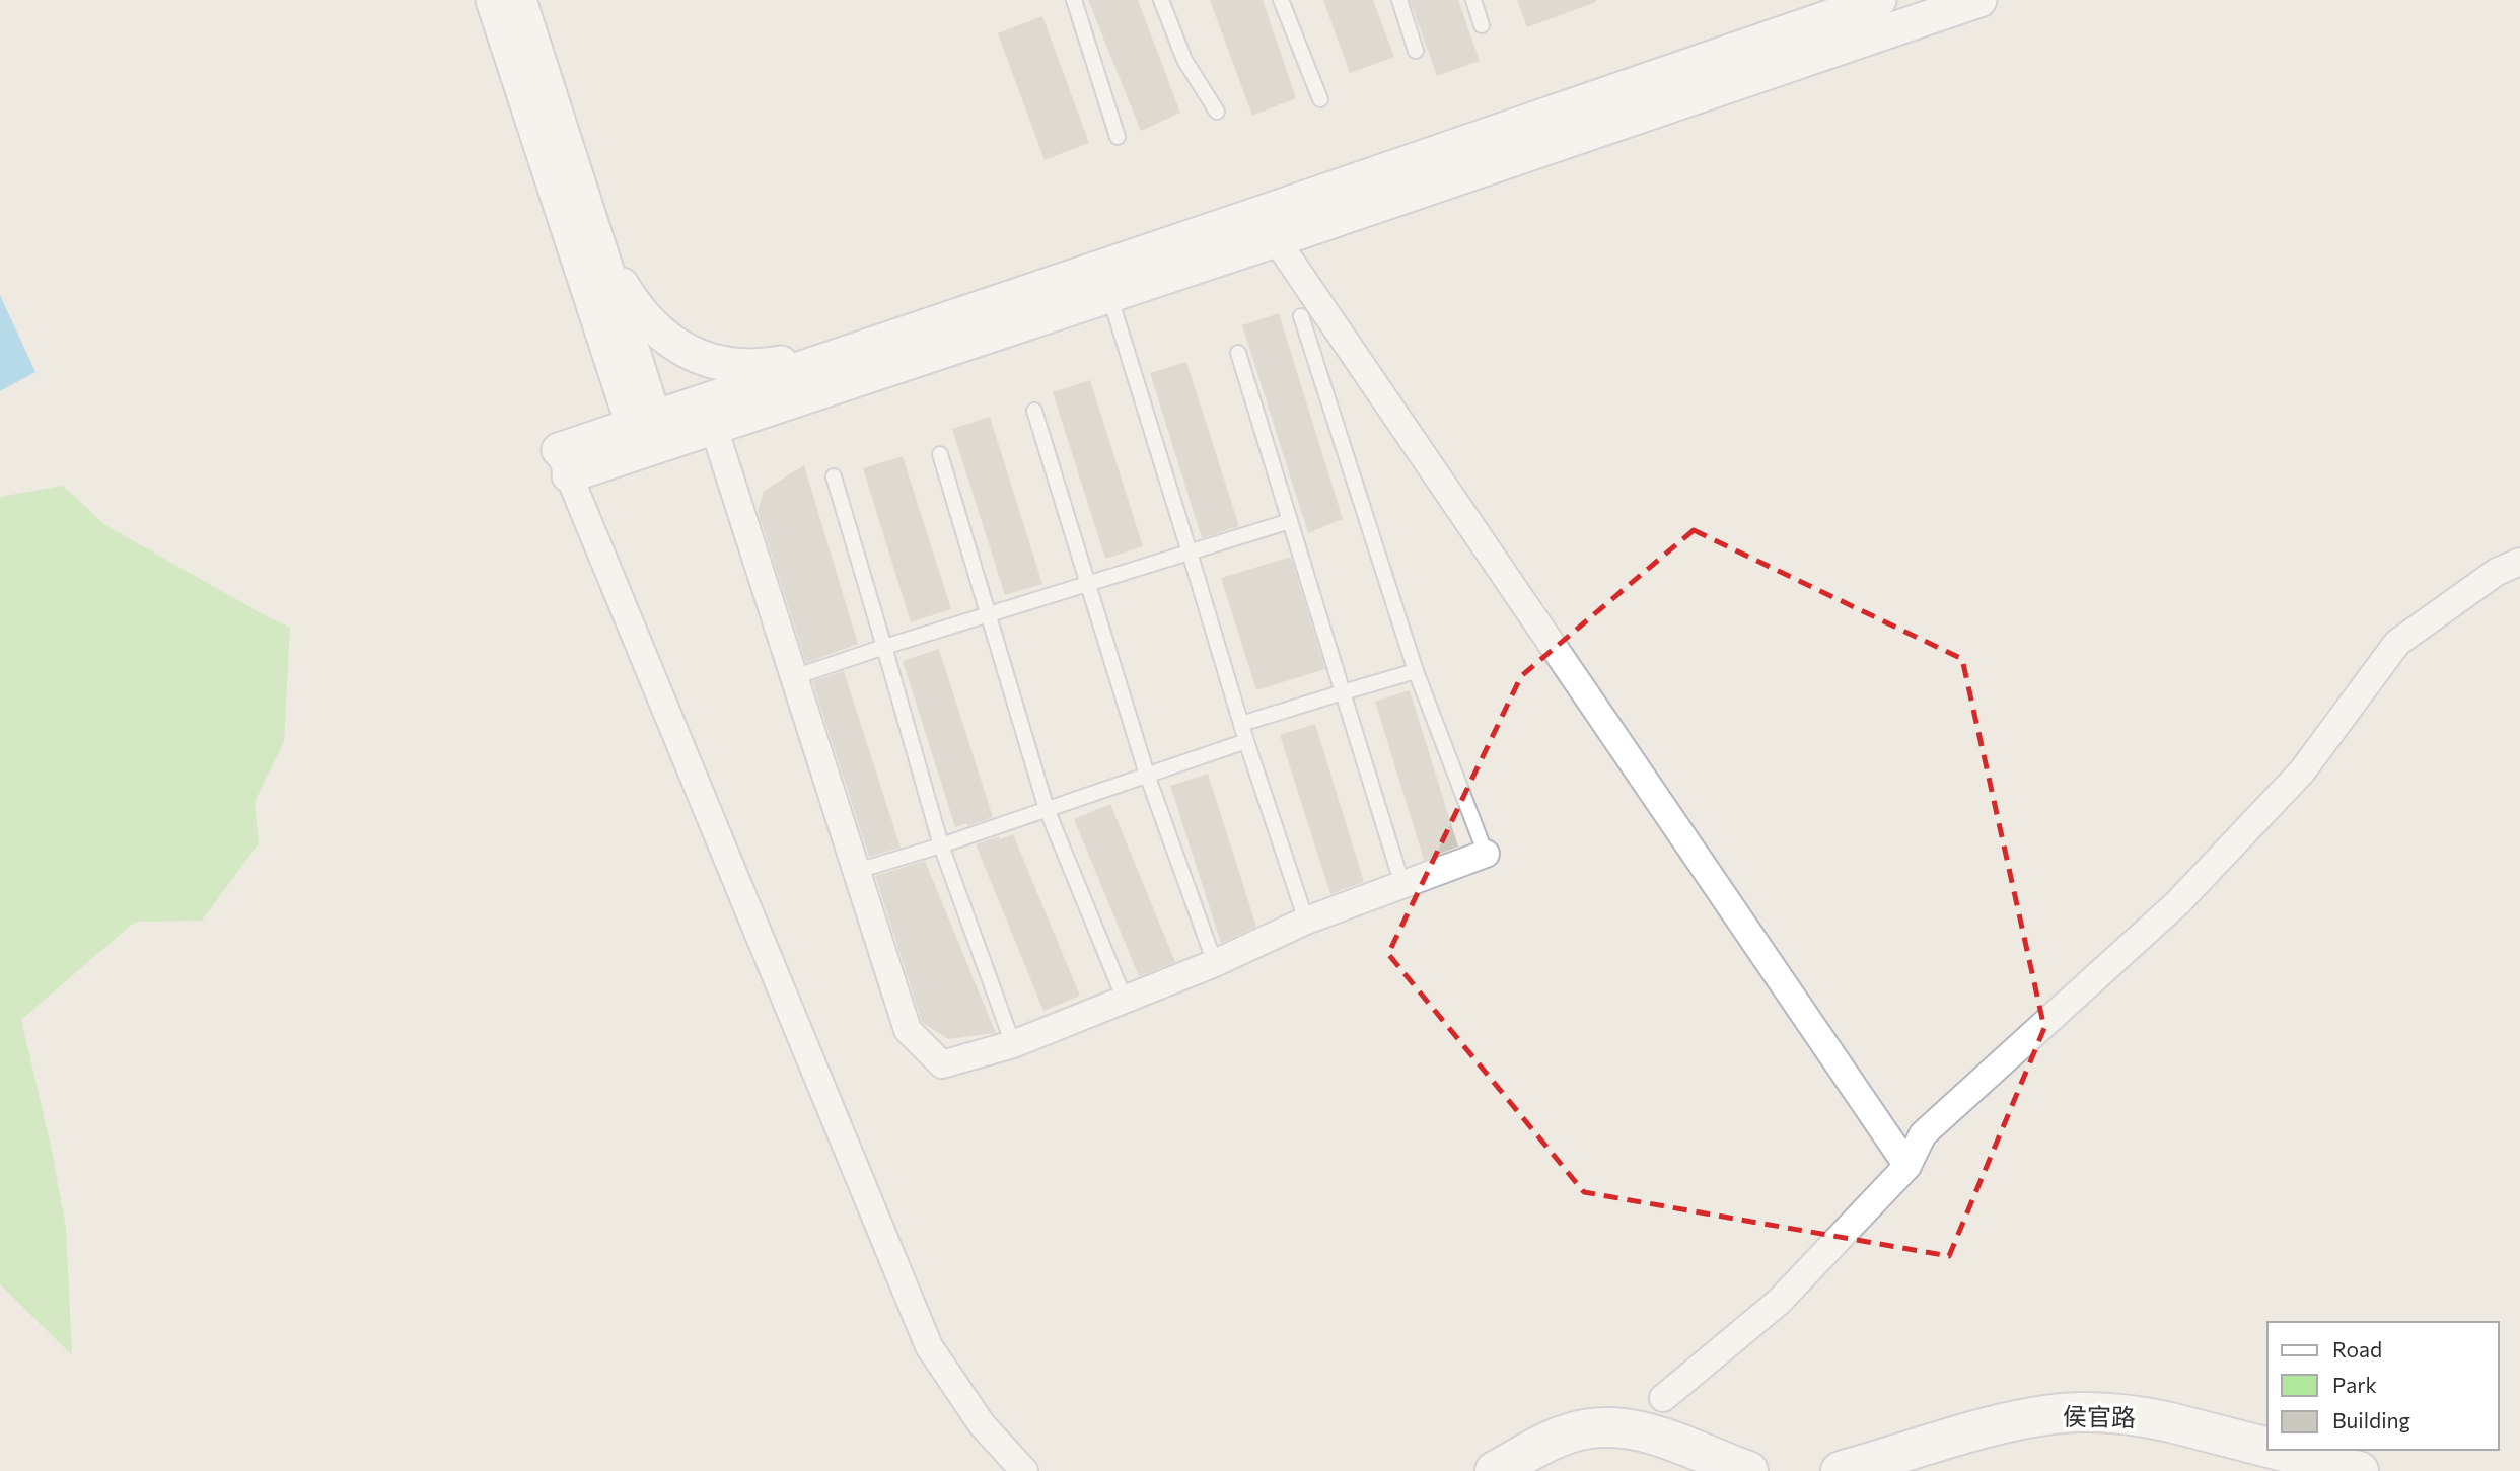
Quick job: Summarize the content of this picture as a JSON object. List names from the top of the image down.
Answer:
{
  "streets": {
    "main road": ["侯官路"]
  },
  "legend": ["Road", "Park", "Building"]
}
